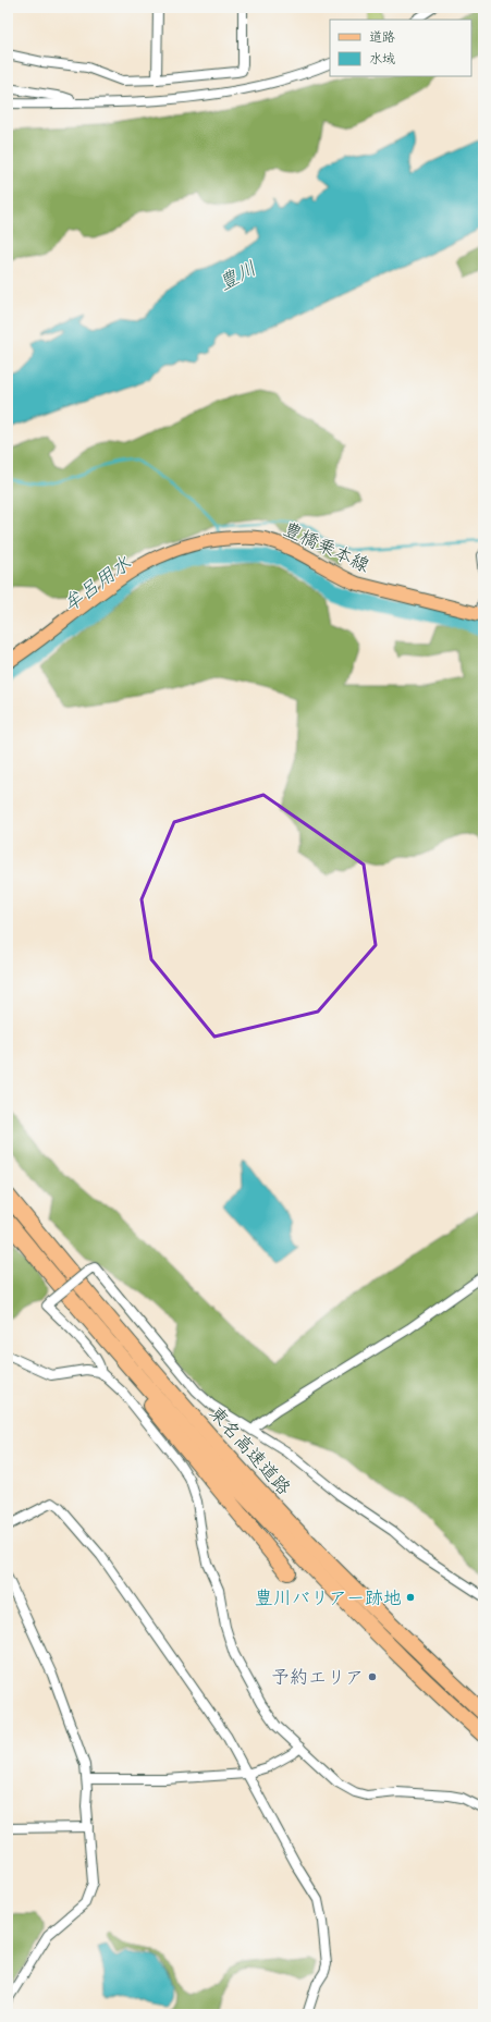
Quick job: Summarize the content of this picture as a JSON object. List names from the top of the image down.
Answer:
{
  "streets": {
    "highway": ["東名高速道路"],
    "main road": ["豊橋乗本線"]
  },
  "water": ["豊川", "牟呂用水"],
  "places": ["豊川バリアー跡地", "予約エリア"],
  "legend": ["道路", "水域"]
}
